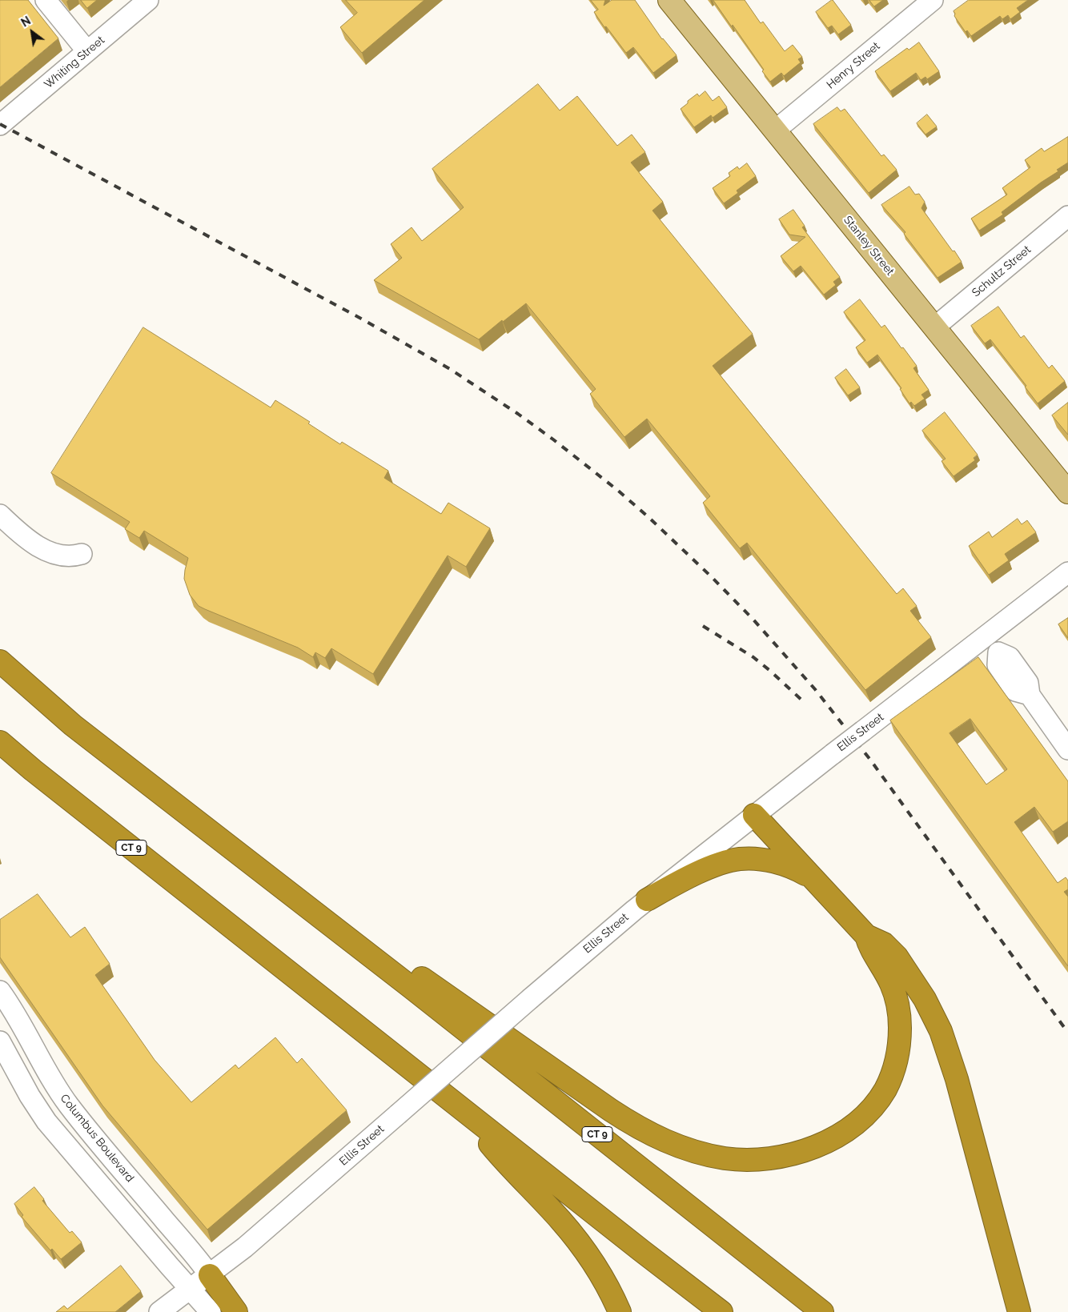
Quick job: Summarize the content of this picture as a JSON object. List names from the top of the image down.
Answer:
{
  "streets": {
    "highway": ["CT 9"],
    "main road": ["Stanley Street"],
    "street": [
      "Whiting Street",
      "Henry Street",
      "Schultz Street",
      "Ellis Street",
      "Columbus Boulevard"
    ]
  },
  "crossings": [
    ["Henry Street", "Stanley Street"],
    ["Stanley Street", "Schultz Street"],
    ["Ellis Street", "Columbus Boulevard"]
  ],
  "north": "top left"
}
